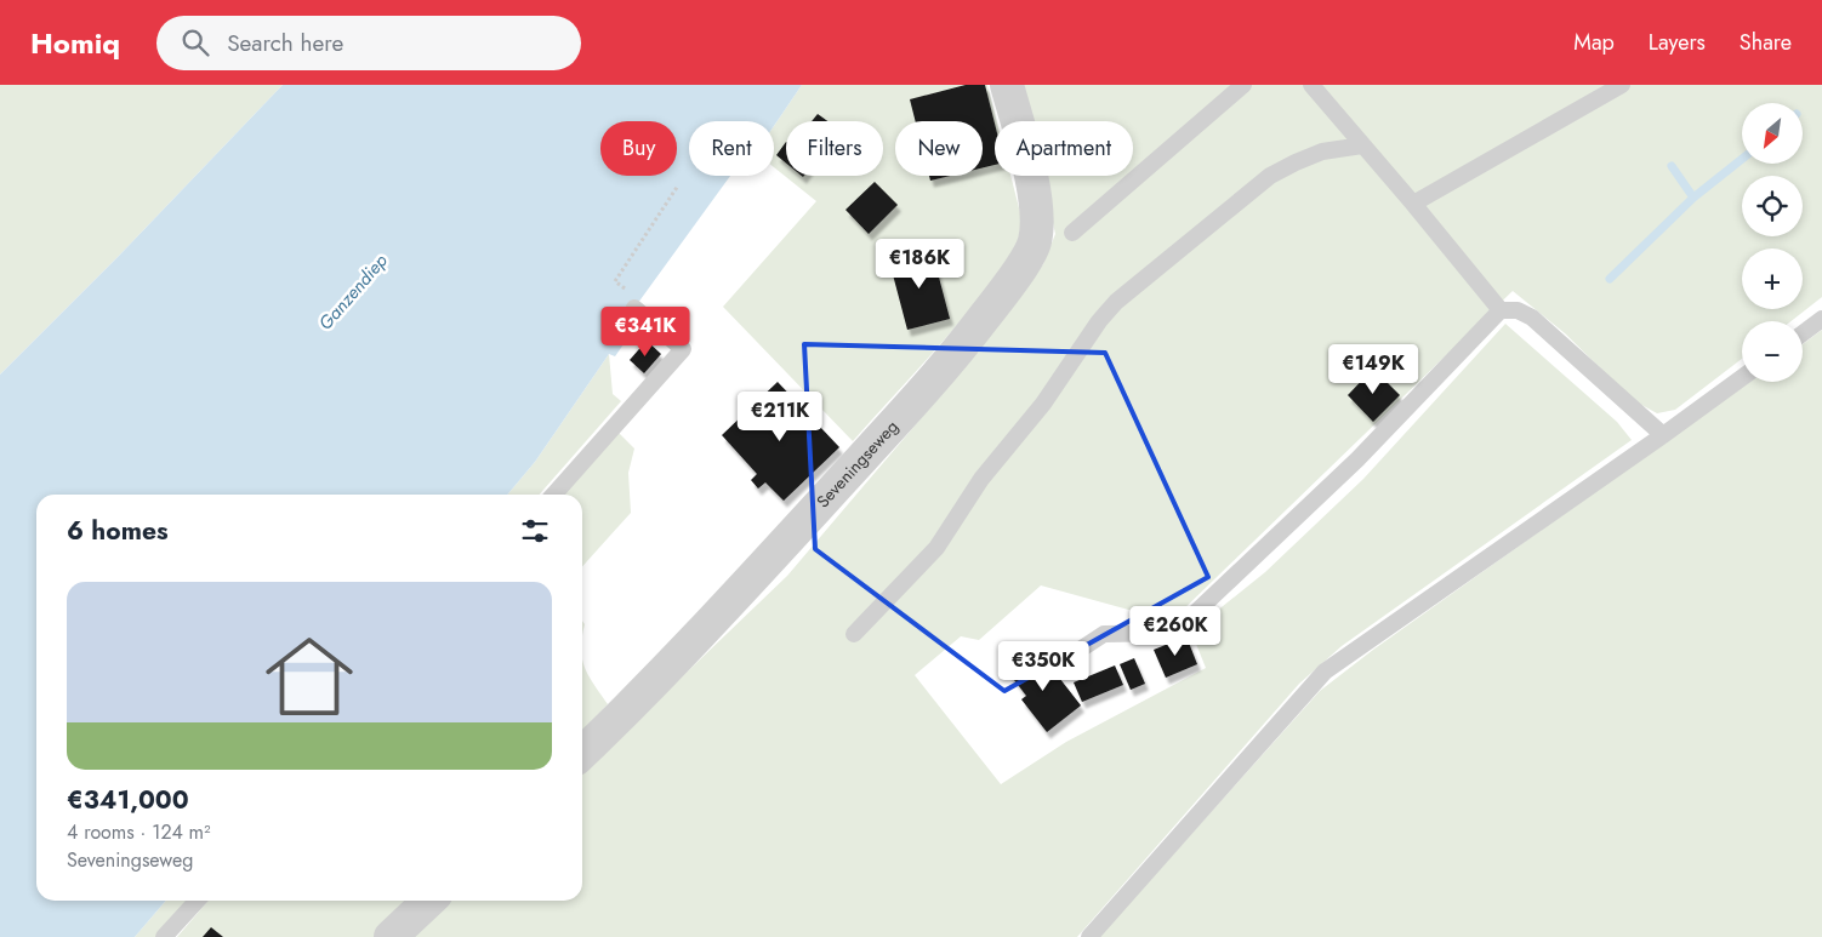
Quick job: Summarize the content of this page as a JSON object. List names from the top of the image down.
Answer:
{
  "streets": {
    "street": ["Seveningseweg"]
  },
  "water": ["Ganzendiep"],
  "north": "bottom left",
  "page": {
    "header": "Homiq",
    "search": "Search here",
    "nav": ["Map", "Layers", "Share"],
    "map_buttons": ["+", "−"],
    "chip": [
      "Buy",
      "Rent",
      "Filters",
      "New",
      "Apartment"
    ],
    "price": [
      "€186K",
      "€341K",
      "€149K",
      "€211K",
      "€260K",
      "€350K"
    ],
    "heading": "6 homes",
    "list": [
      {
        "name": "€341,000",
        "note": "4 rooms · 124 m² · Seveningseweg"
      }
    ]
  }
}
